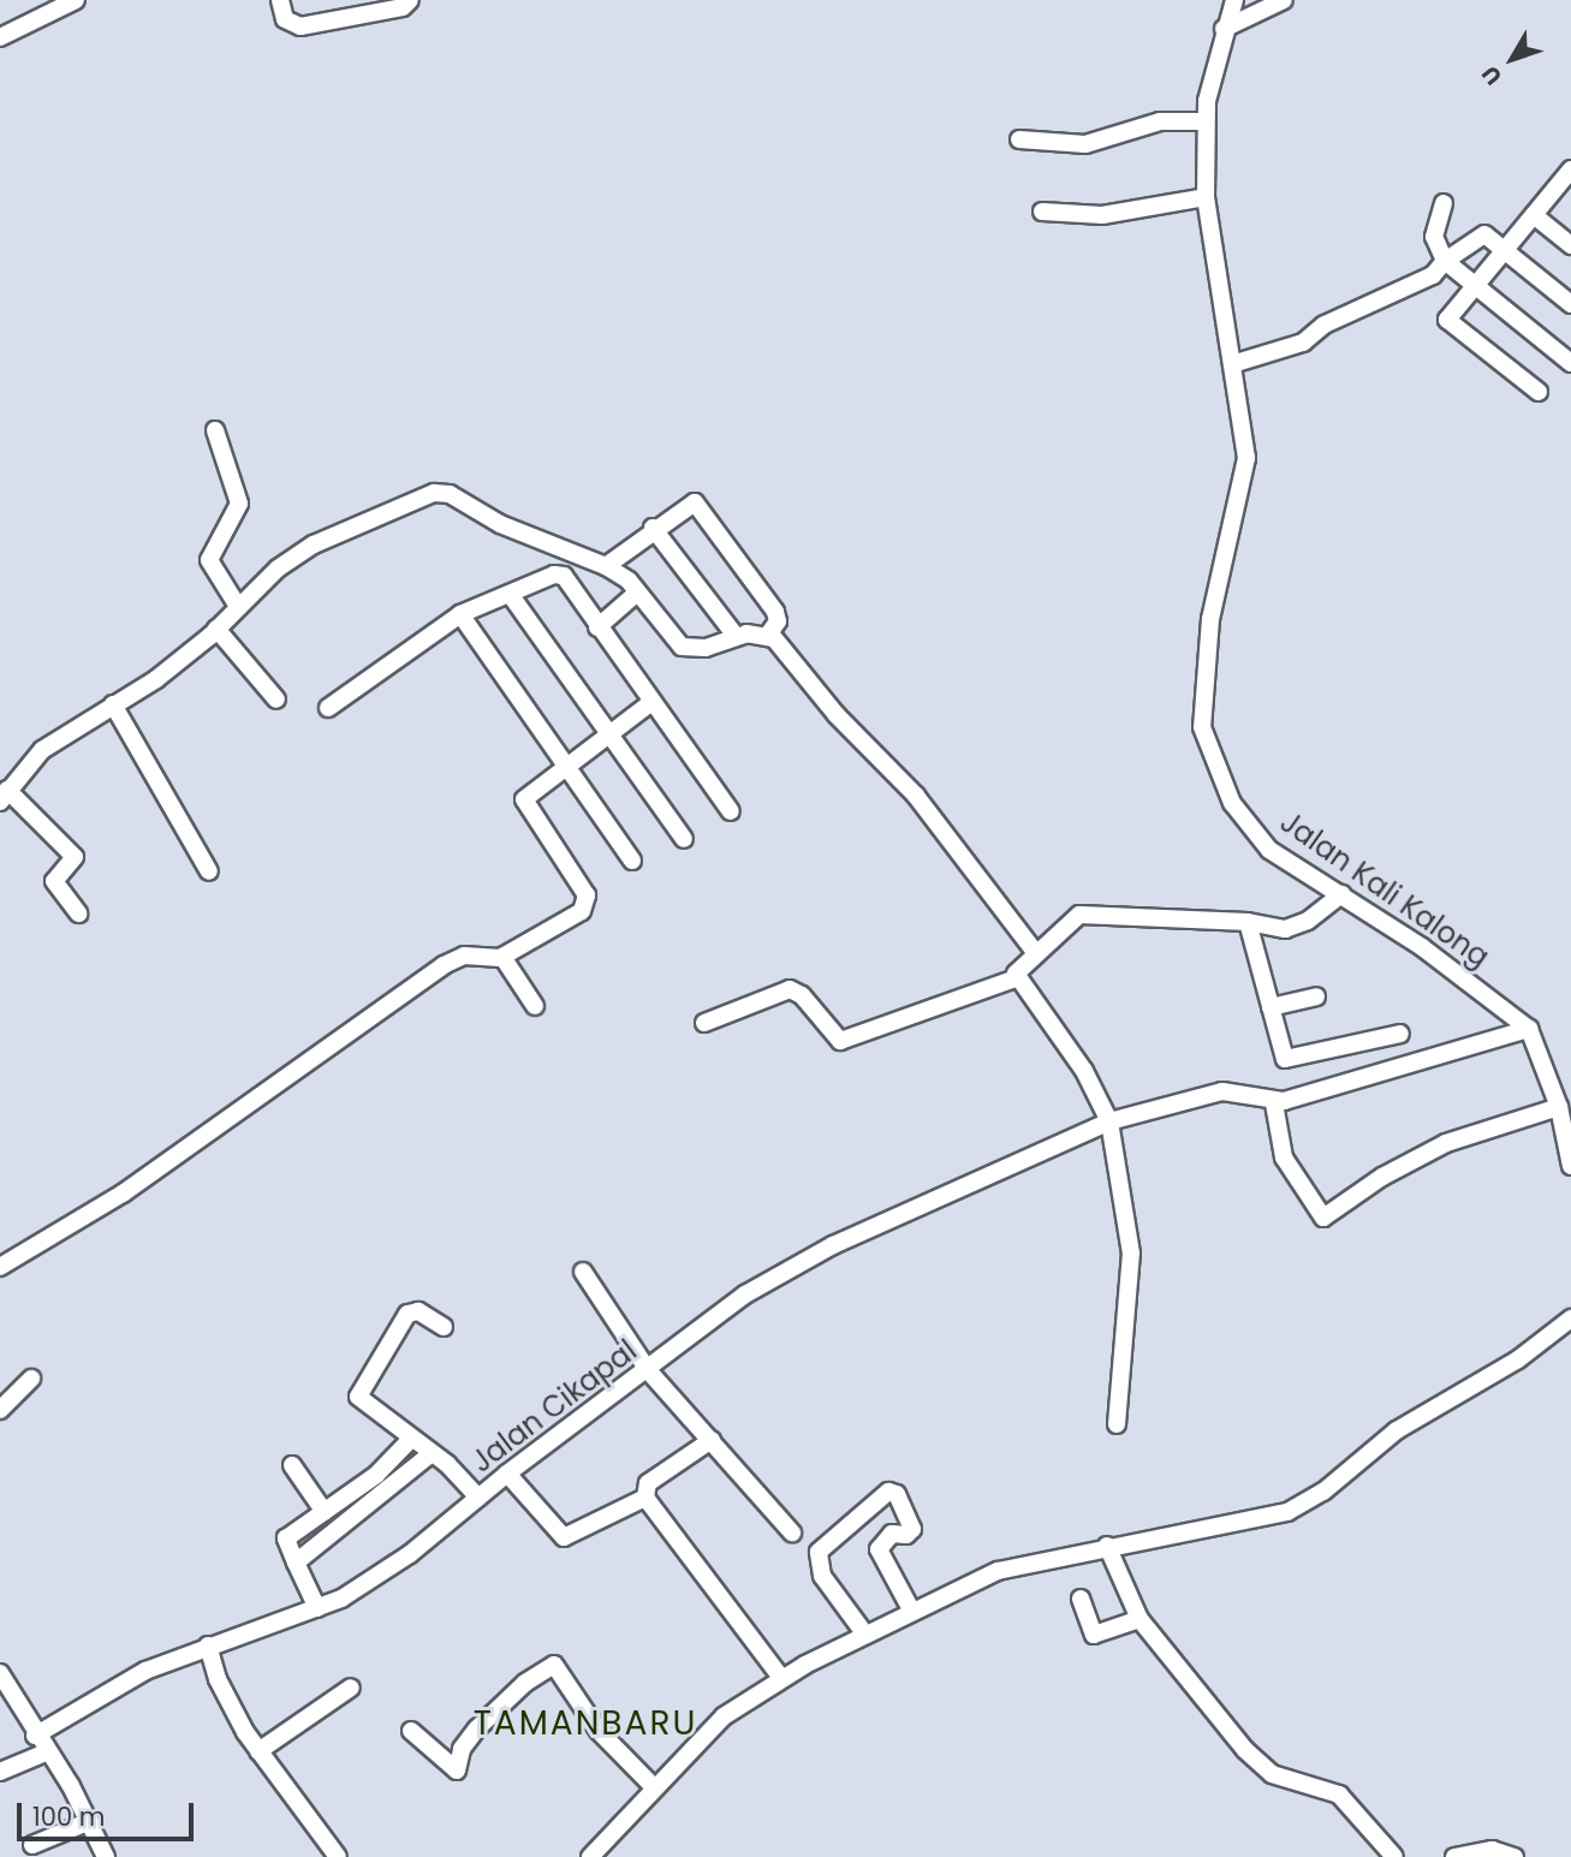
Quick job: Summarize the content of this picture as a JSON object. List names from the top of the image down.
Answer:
{
  "streets": {
    "street": ["Jalan Kali Kalong", "Jalan Cikapal"]
  },
  "districts": ["TAMANBARU"],
  "scale_bar": "100 m",
  "north": "bottom left"
}
